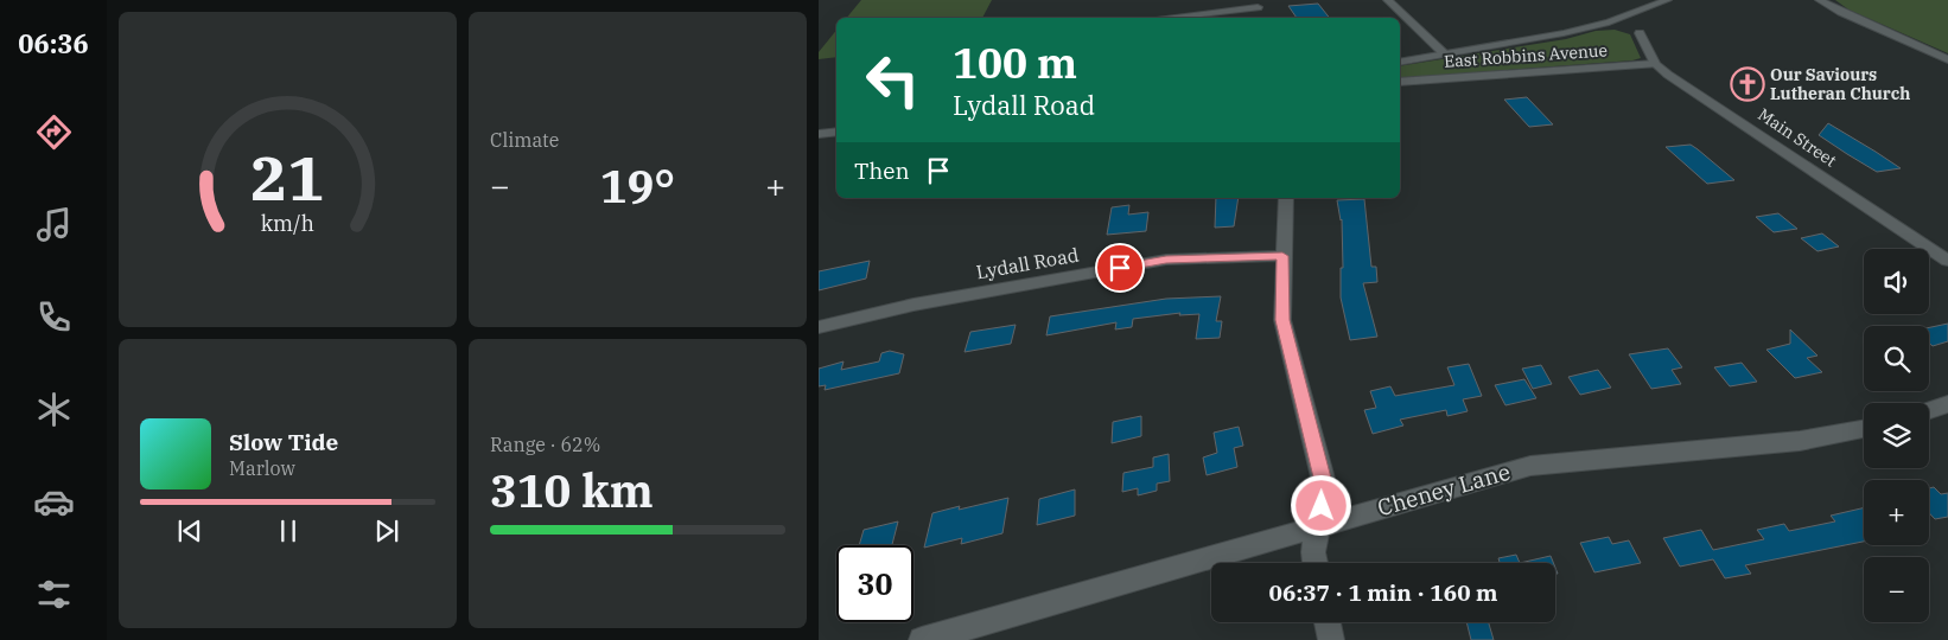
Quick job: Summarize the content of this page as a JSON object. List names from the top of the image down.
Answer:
{
  "streets": {
    "street": [
      "East Robbins Avenue",
      "Main Street",
      "Lydall Road",
      "Cheney Lane"
    ]
  },
  "crossings": [
    ["East Robbins Avenue", "Main Street"]
  ],
  "places": {
    "church": ["Our Saviours Lutheran Church"]
  },
  "page": {
    "tabs": "06:36",
    "tile": [
      "Climate",
      ["Range · 62%", "310 km"]
    ],
    "turn": ["100 m", "Lydall Road"],
    "then": "Then",
    "heat": ["−", "19°", "+"],
    "map_buttons": ["+", "−"],
    "song": ["Slow Tide", "Marlow"],
    "limit": "30",
    "trip": "06:37 · 1 min · 160 m",
    "gauge": ["21", "km/h"]
  }
}
